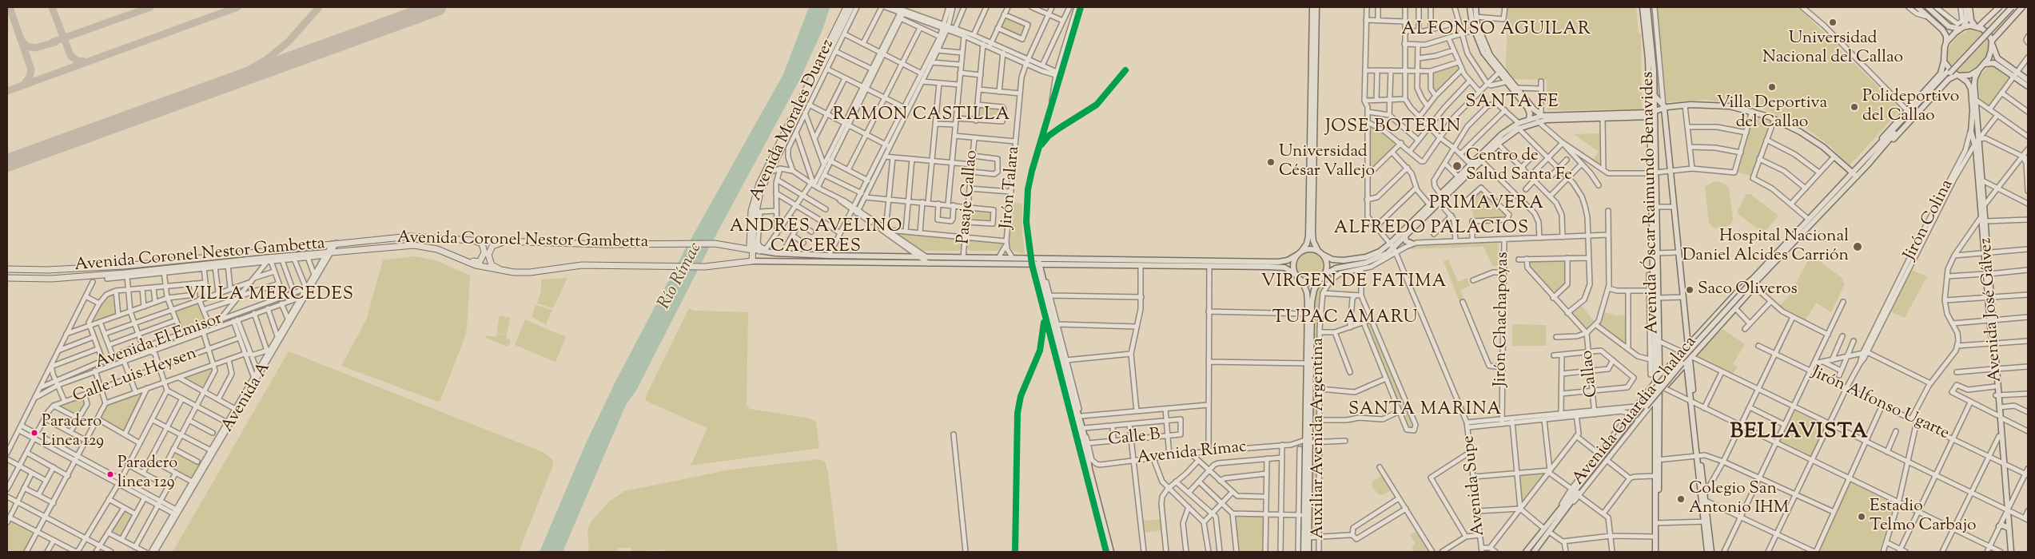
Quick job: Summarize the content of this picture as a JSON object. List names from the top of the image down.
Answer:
{
  "streets": {
    "highway": ["Avenida Morales Duarez", "Avenida Coronel Nestor Gambetta"],
    "main road": [
      "Avenida Óscar Raimundo Benavides",
      "Jirón Colina",
      "Avenida José Gálvez",
      "Avenida Guardia Chalaca"
    ],
    "street": [
      "Jirón Talara",
      "Pasaje Callao",
      "Jirón Chachapoyas",
      "Avenida El Emisor",
      "Callao",
      "Calle Luis Heysen",
      "Avenida A",
      "Jirón Alfonso Ugarte",
      "Calle B",
      "Auxiliar Avenida Argentina",
      "Avenida Rímac",
      "Avenida Supe"
    ]
  },
  "crossings": [
    ["Avenida Morales Duarez", "Avenida Coronel Nestor Gambetta"],
    ["Jirón Talara", "Avenida Coronel Nestor Gambetta"],
    ["Pasaje Callao", "Avenida Coronel Nestor Gambetta"],
    ["Avenida Óscar Raimundo Benavides", "Avenida Guardia Chalaca"],
    ["Jirón Colina", "Avenida José Gálvez"],
    ["Jirón Colina", "Jirón Alfonso Ugarte"],
    ["Avenida Coronel Nestor Gambetta", "Avenida A"],
    ["Avenida José Gálvez", "Jirón Alfonso Ugarte"],
    ["Avenida El Emisor", "Avenida A"],
    ["Calle B", "Avenida Rímac"],
    ["Auxiliar Avenida Argentina", "Avenida Rímac"]
  ],
  "districts": [
    "ALFONSO AGUILAR",
    "SANTA FE",
    "RAMON CASTILLA",
    "JOSE BOTERIN",
    "PRIMAVERA",
    "ANDRES AVELINO CACERES",
    "ALFREDO PALACIOS",
    "VIRGEN DE FATIMA",
    "VILLA MERCEDES",
    "TUPAC AMARU",
    "SANTA MARINA",
    "BELLAVISTA"
  ],
  "water": ["Río Rímac"],
  "places": [
    "Universidad Nacional del Callao",
    "Villa Deportiva del Callao",
    "Polideportivo del Callao",
    "Universidad César Vallejo",
    "Centro de Salud Santa Fe",
    "Hospital Nacional Daniel Alcides Carrión",
    "Saco Oliveros",
    "Paradero Linea 129",
    "Paradero linea 129",
    "Colegio San Antonio IHM",
    "Estadio Telmo Carbajo"
  ]
}
